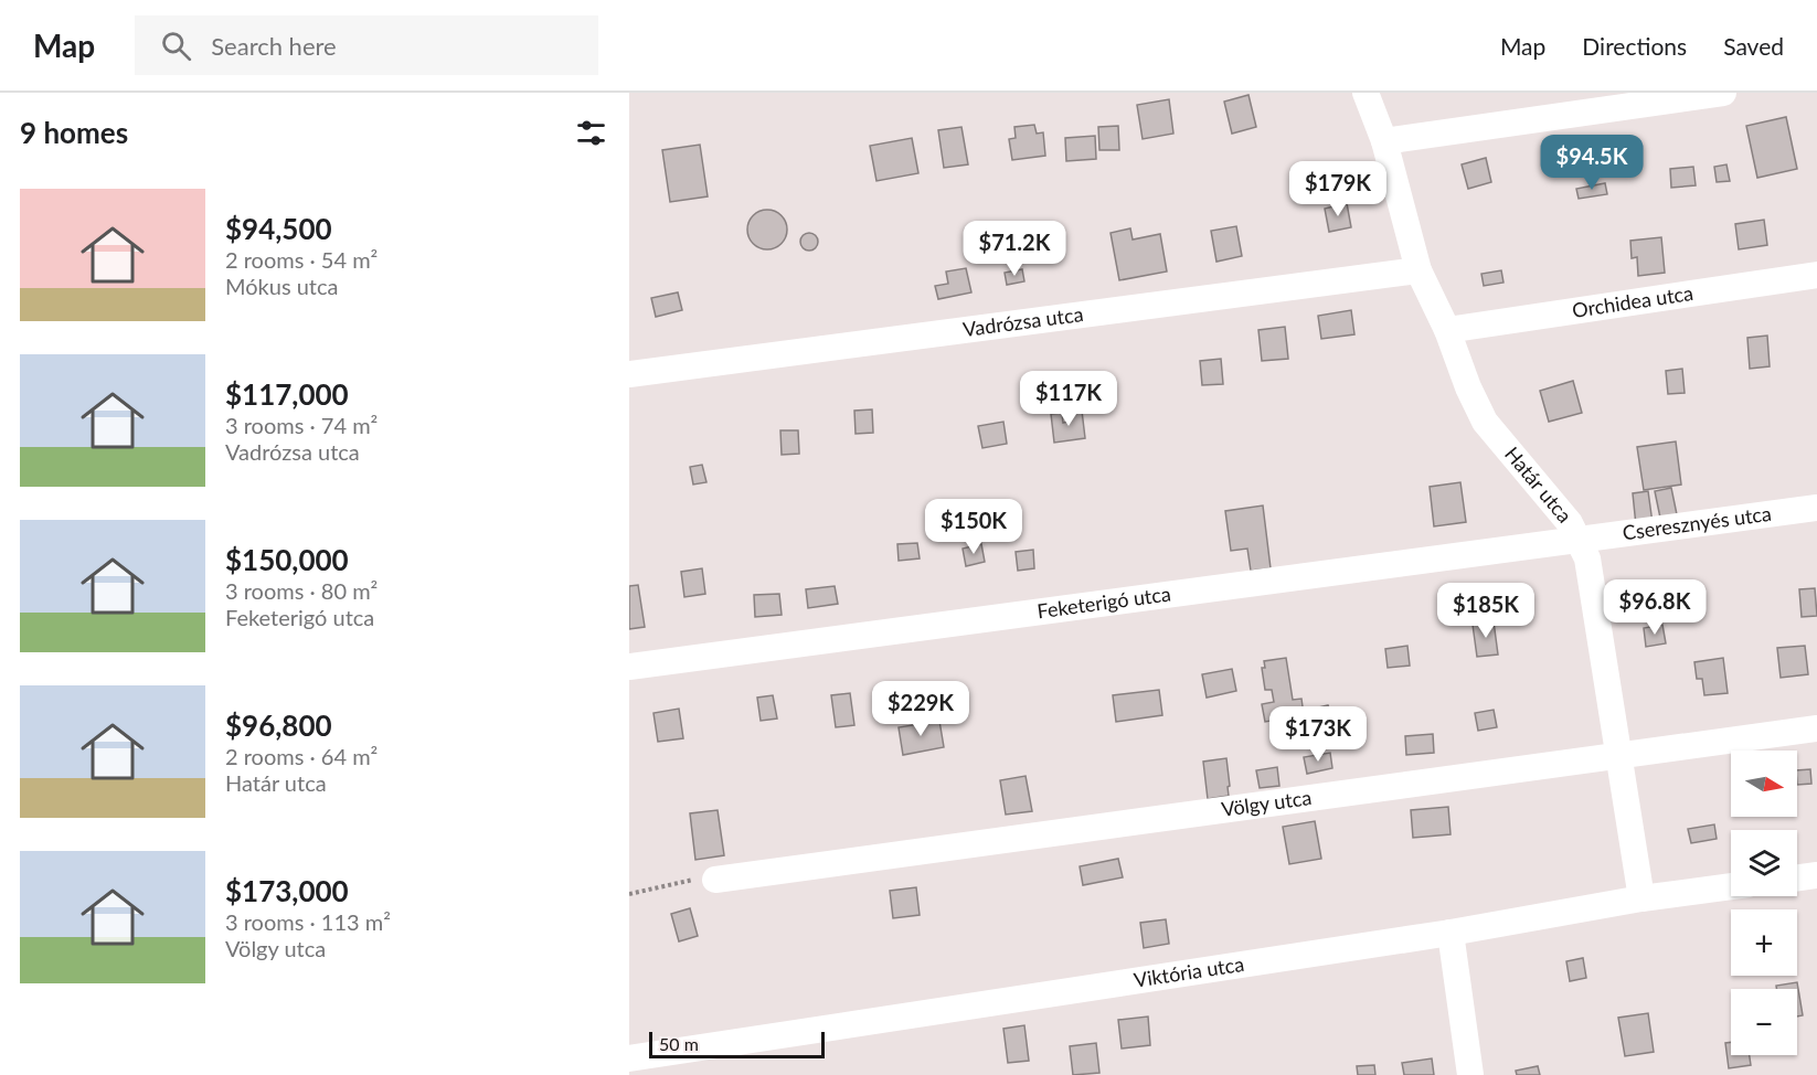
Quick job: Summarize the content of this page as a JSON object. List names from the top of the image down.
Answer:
{
  "streets": {
    "street": [
      "Orchidea utca",
      "Vadrózsa utca",
      "Határ utca",
      "Cseresznyés utca",
      "Feketerigó utca",
      "Völgy utca",
      "Viktória utca"
    ]
  },
  "crossings": [
    ["Orchidea utca", "Határ utca"],
    ["Vadrózsa utca", "Határ utca"],
    ["Határ utca", "Cseresznyés utca"],
    ["Határ utca", "Feketerigó utca"],
    ["Határ utca", "Völgy utca"],
    ["Határ utca", "Viktória utca"],
    ["Cseresznyés utca", "Feketerigó utca"]
  ],
  "scale_bar": "50 m",
  "north": "right",
  "page": {
    "header": "Map",
    "search": "Search here",
    "nav": ["Map", "Directions", "Saved"],
    "heading": "9 homes",
    "price": [
      "$94.5K",
      "$179K",
      "$71.2K",
      "$117K",
      "$150K",
      "$96.8K",
      "$185K",
      "$229K",
      "$173K"
    ],
    "list": [
      {
        "name": "$94,500",
        "note": "2 rooms · 54 m² · Mókus utca"
      },
      {
        "name": "$117,000",
        "note": "3 rooms · 74 m² · Vadrózsa utca"
      },
      {
        "name": "$150,000",
        "note": "3 rooms · 80 m² · Feketerigó utca"
      },
      {
        "name": "$96,800",
        "note": "2 rooms · 64 m² · Határ utca"
      },
      {
        "name": "$173,000",
        "note": "3 rooms · 113 m² · Völgy utca"
      }
    ],
    "map_buttons": ["+", "−"],
    "scale": "50 m"
  }
}
